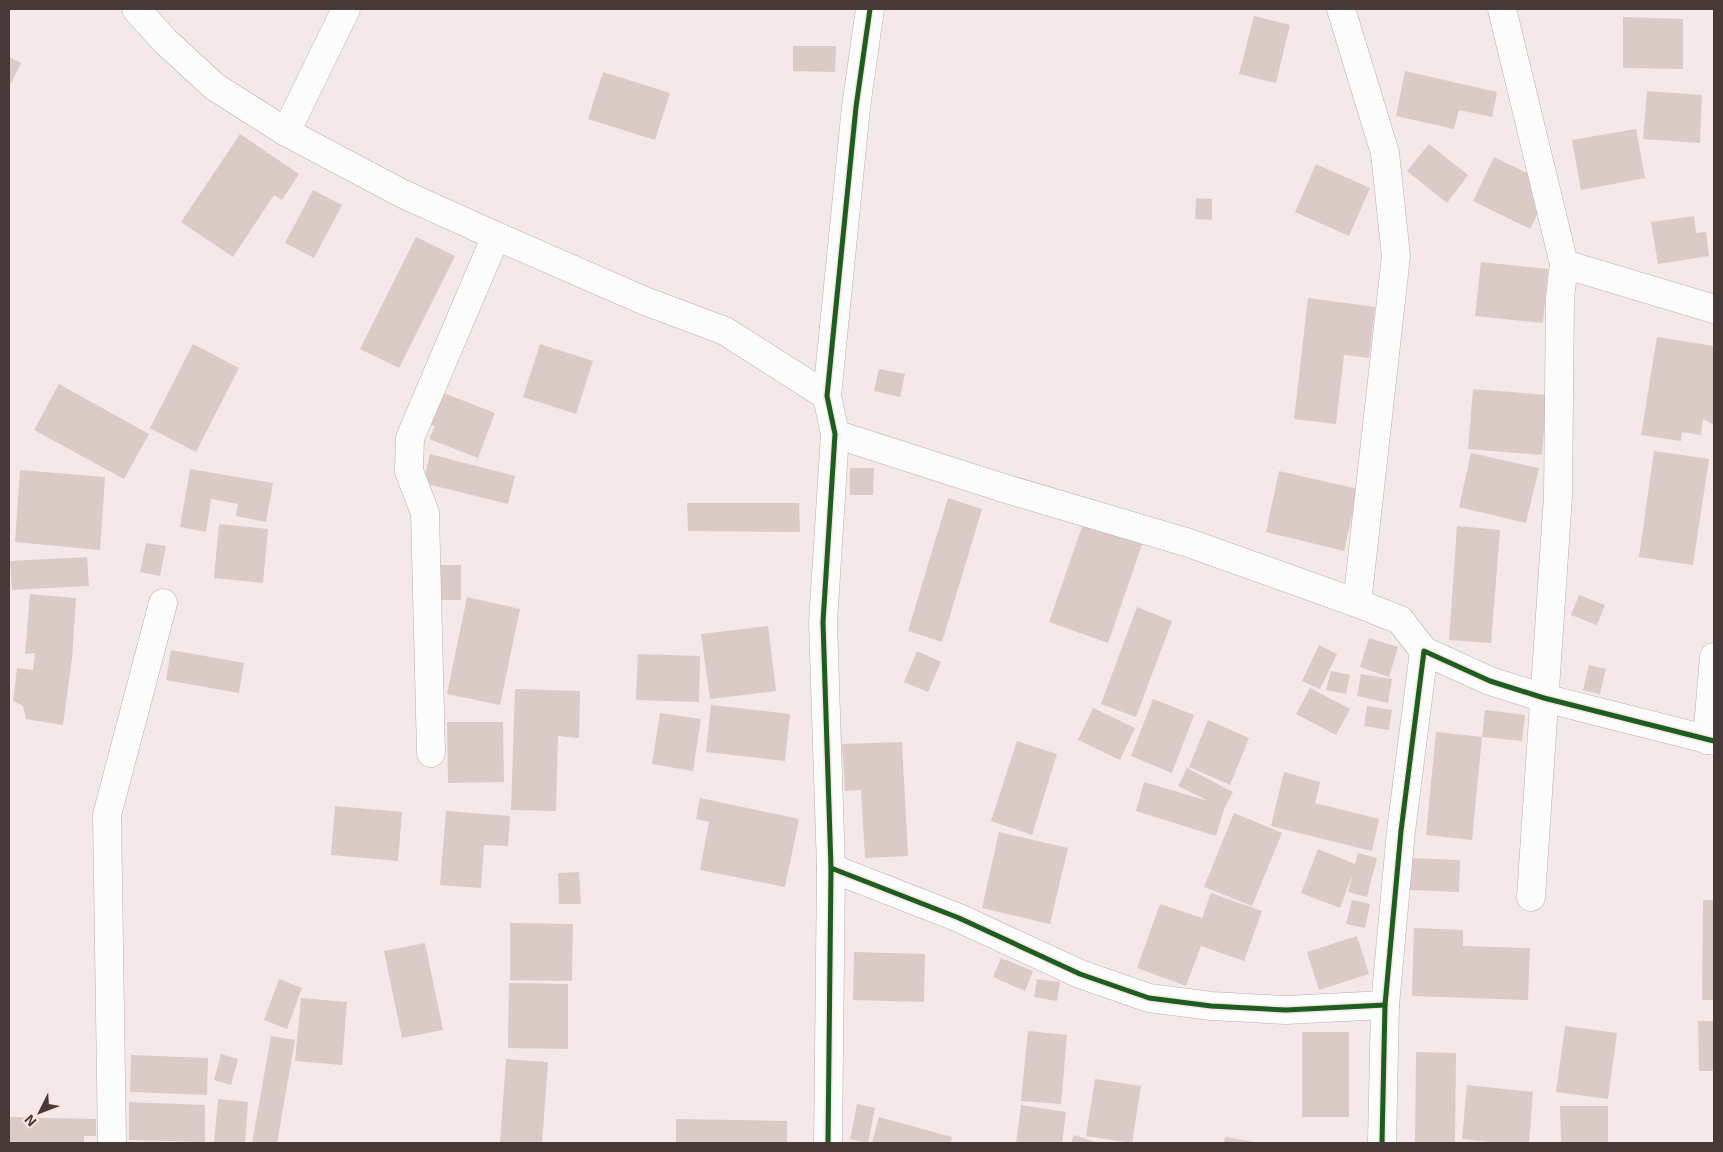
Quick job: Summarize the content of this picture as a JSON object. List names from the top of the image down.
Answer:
{
  "north": "bottom left"
}
